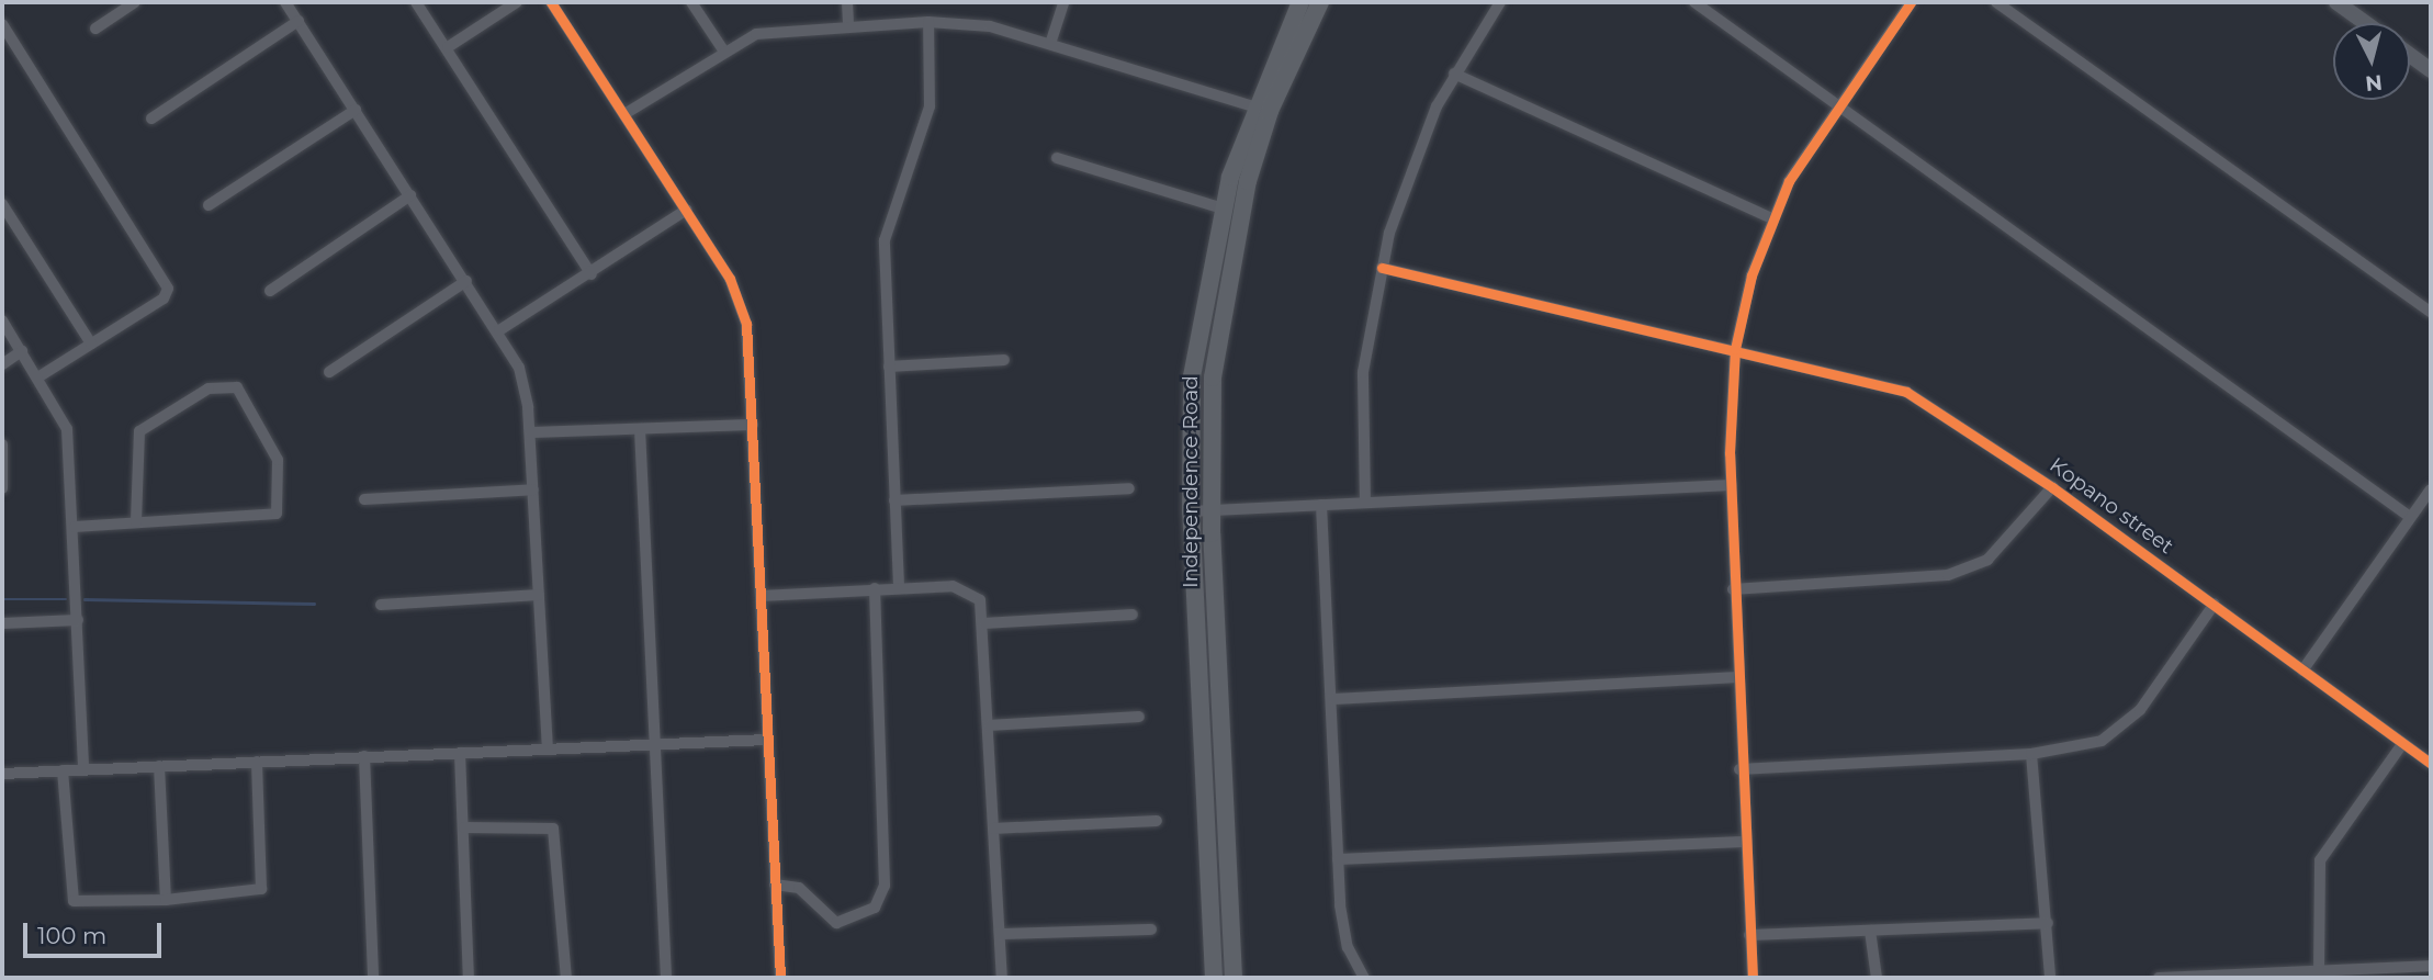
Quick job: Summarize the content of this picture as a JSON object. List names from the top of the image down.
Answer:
{
  "streets": {
    "main road": ["Independence Road"],
    "street": ["Kopano street"]
  },
  "scale_bar": "100 m",
  "north": "bottom"
}
